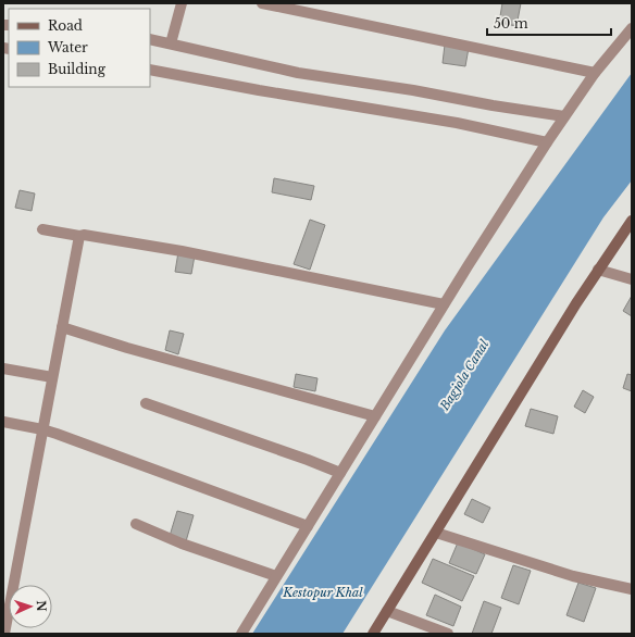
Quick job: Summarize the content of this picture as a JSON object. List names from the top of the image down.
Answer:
{
  "water": ["Bagjola Canal", "Kestopur Khal"],
  "legend": ["Road", "Water", "Building"],
  "scale_bar": "50 m",
  "north": "right"
}
